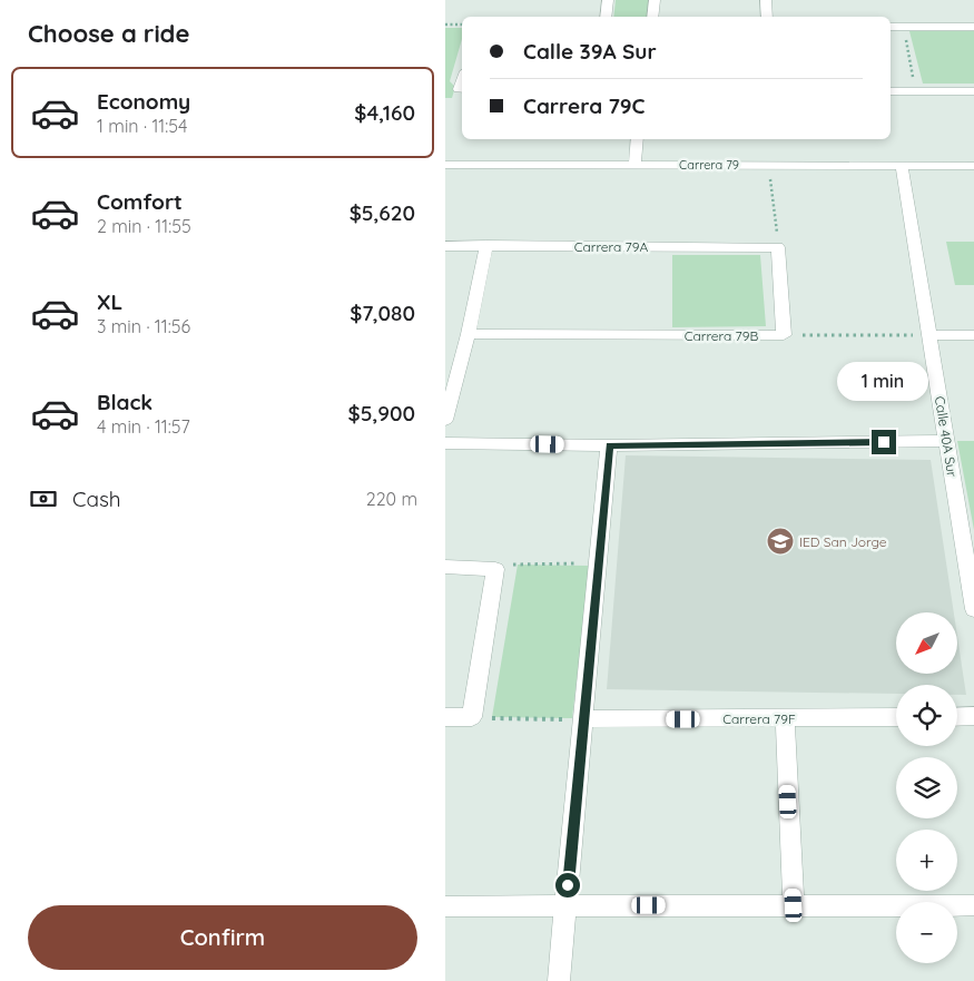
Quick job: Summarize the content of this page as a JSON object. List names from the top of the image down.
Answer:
{
  "streets": {
    "street": [
      "Carrera 79",
      "Carrera 79A",
      "Carrera 79B",
      "Calle 40A Sur",
      "Carrera 79F"
    ]
  },
  "crossings": [
    ["Carrera 79", "Calle 40A Sur"]
  ],
  "places": {
    "school or university": ["IED San Jorge"]
  },
  "north": "bottom left",
  "page": {
    "heading": "Choose a ride",
    "banner": ["Calle 39A Sur", "Carrera 79C"],
    "list": [
      {
        "name": "Economy",
        "note": "1 min · 11:54",
        "value": "$4,160"
      },
      {
        "name": "Comfort",
        "note": "2 min · 11:55",
        "value": "$5,620"
      },
      {
        "name": "XL",
        "note": "3 min · 11:56",
        "value": "$7,080"
      },
      {
        "name": "Black",
        "note": "4 min · 11:57",
        "value": "$5,900"
      }
    ],
    "bubble": "1 min",
    "pay": ["Cash", "220 m"],
    "map_buttons": ["+", "−"],
    "buttons": "Confirm"
  }
}
